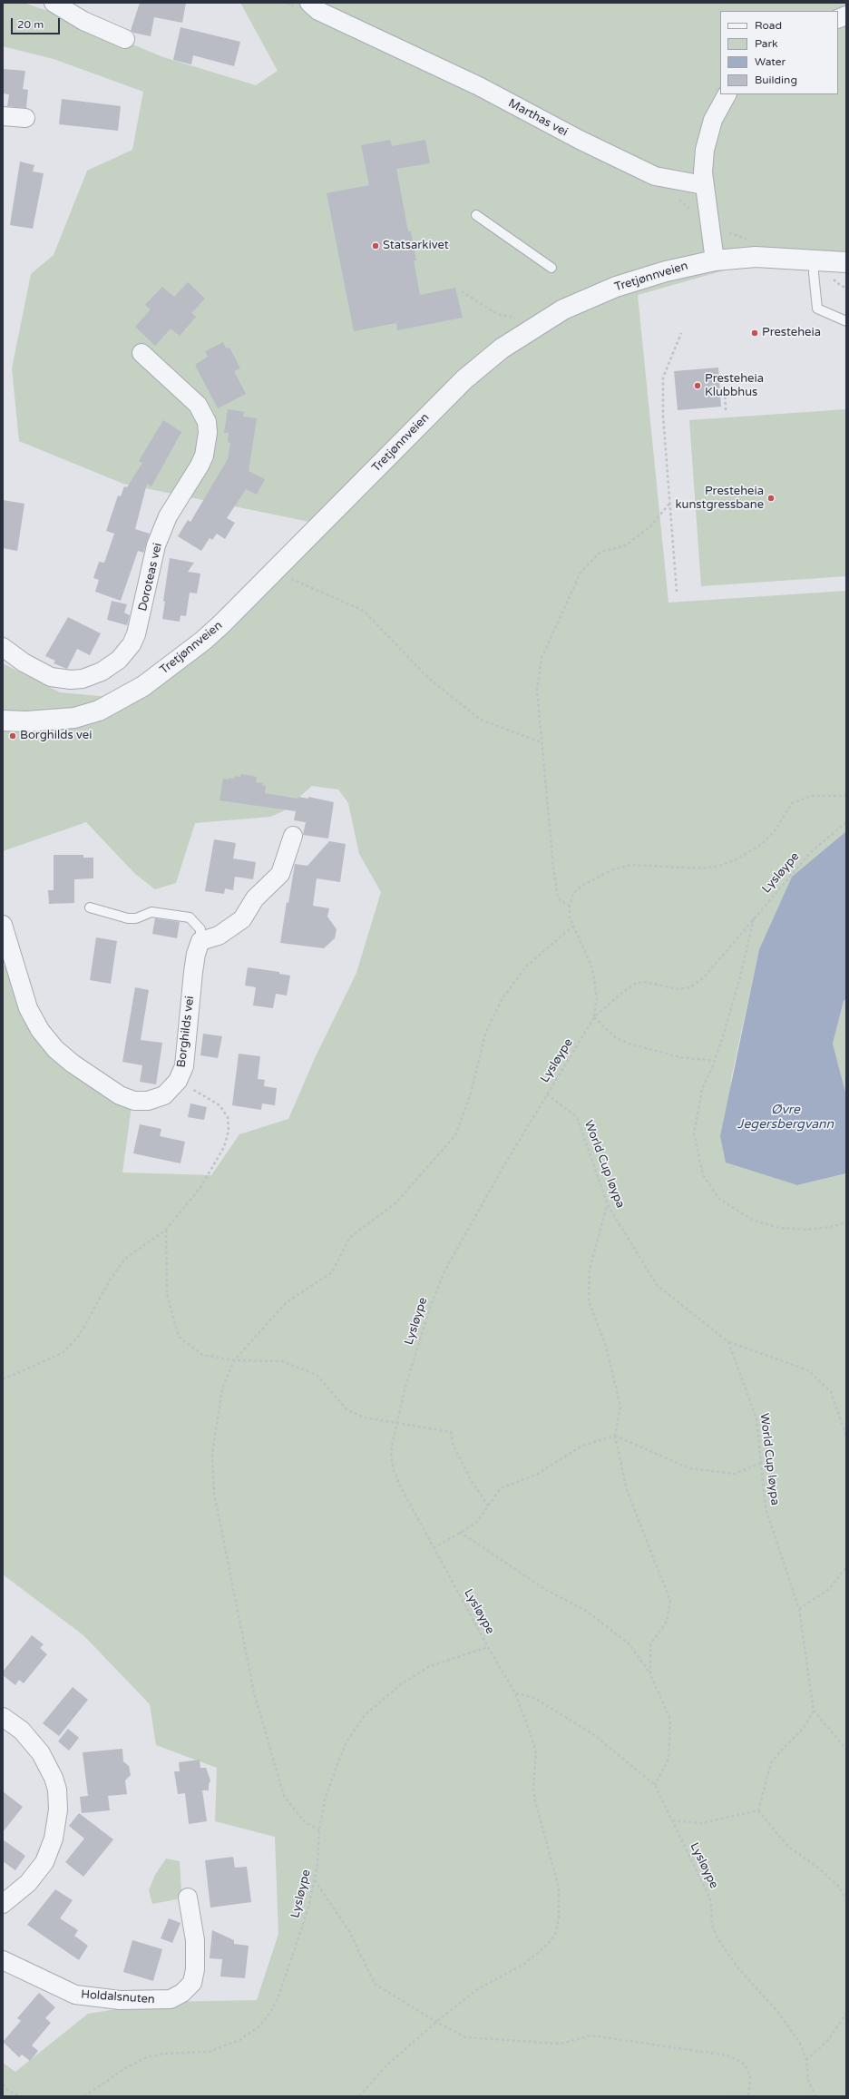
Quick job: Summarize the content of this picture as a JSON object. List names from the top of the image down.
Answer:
{
  "streets": {
    "street": [
      "Marthas vei",
      "Tretjønnveien",
      "Doroteas vei",
      "Borghilds vei",
      "Holdalsnuten"
    ],
    "path": ["Lysløype", "World Cup løypa"]
  },
  "crossings": [
    ["Lysløype", "World Cup løypa"]
  ],
  "water": ["Øvre Jegersbergvann"],
  "places": [
    "Statsarkivet",
    "Presteheia",
    "Presteheia Klubbhus",
    "Presteheia kunstgressbane",
    "Borghilds vei"
  ],
  "legend": [
    "Road",
    "Park",
    "Water",
    "Building"
  ],
  "scale_bar": "20 m"
}
